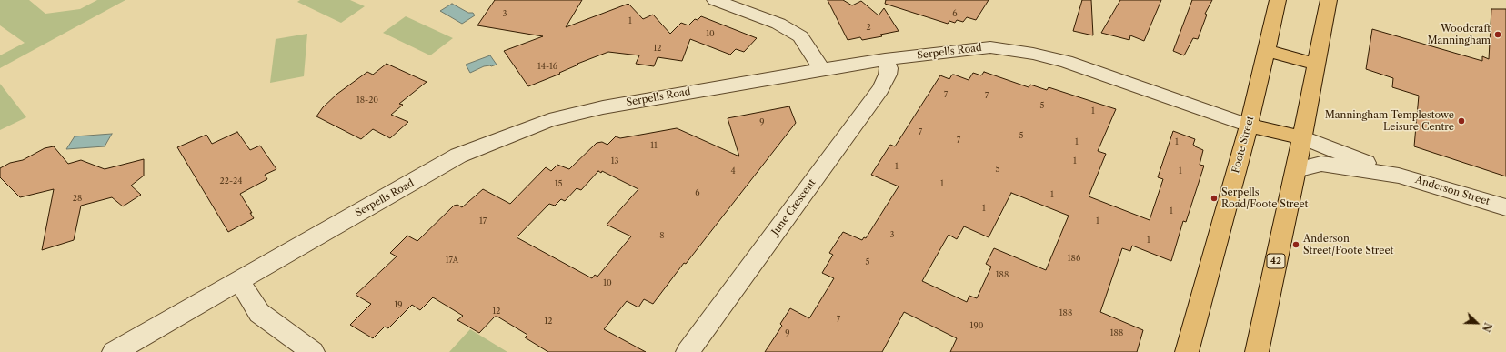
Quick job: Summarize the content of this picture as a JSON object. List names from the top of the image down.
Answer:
{
  "streets": {
    "main road": ["Foote Street", "42"],
    "street": ["Serpells Road", "Anderson Street", "June Crescent"]
  },
  "crossings": [
    ["Serpells Road", "Foote Street"],
    ["Serpells Road", "June Crescent"],
    ["Anderson Street", "42"]
  ],
  "places": [
    "Woodcraft Manningham",
    "Manningham Templestowe Leisure Centre",
    "Serpells Road/Foote Street",
    "Anderson Street/Foote Street"
  ],
  "house_numbers": [
    "3",
    "6",
    "1",
    "2",
    "10",
    "12",
    "14-16",
    "7",
    "7",
    "18-20",
    "5",
    "1",
    "9",
    "7",
    "5",
    "7",
    "1",
    "1",
    "11",
    "13",
    "1",
    "1",
    "5",
    "4",
    "1",
    "22-24",
    "15",
    "1",
    "6",
    "1",
    "28",
    "1",
    "1",
    "17",
    "1",
    "3",
    "8",
    "1",
    "186",
    "17A",
    "5",
    "188",
    "10",
    "19",
    "12",
    "188",
    "7",
    "12",
    "190",
    "9",
    "188"
  ],
  "north": "bottom right"
}
